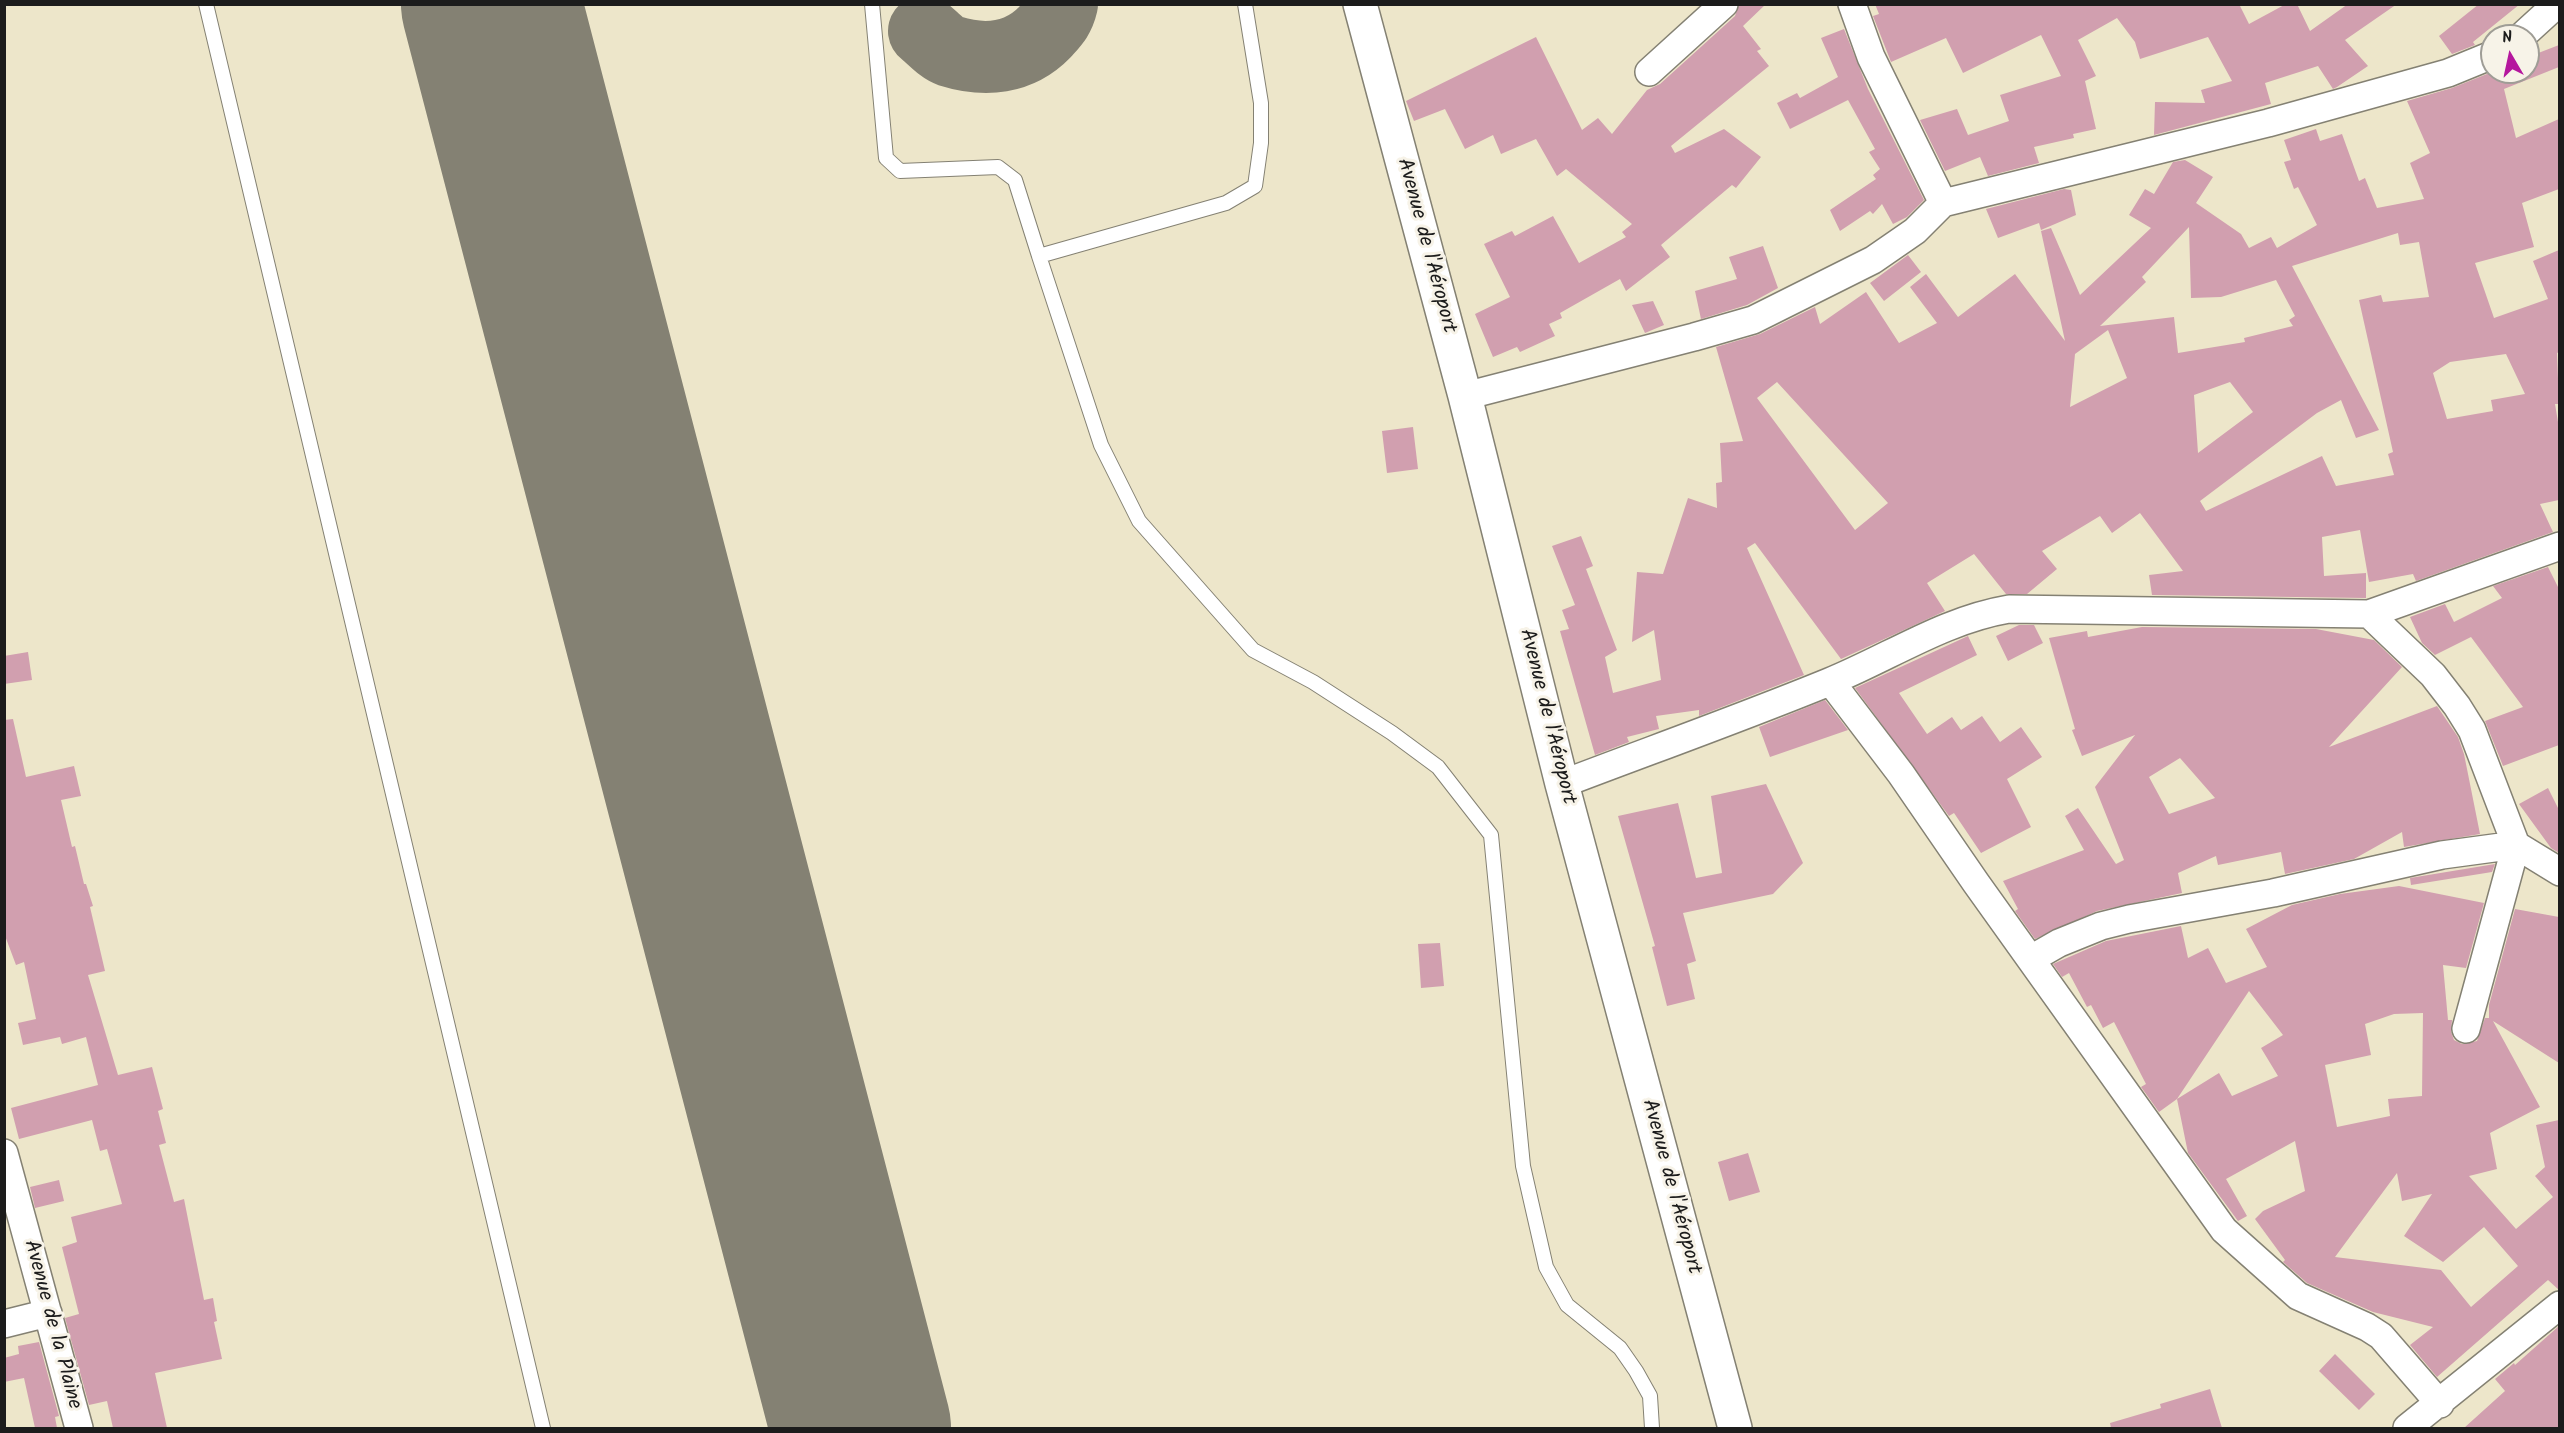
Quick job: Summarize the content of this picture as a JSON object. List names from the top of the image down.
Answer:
{
  "streets": {
    "highway": ["Avenue de l'Aéroport"],
    "street": ["Avenue de la Plaine"]
  },
  "north": "top"
}
